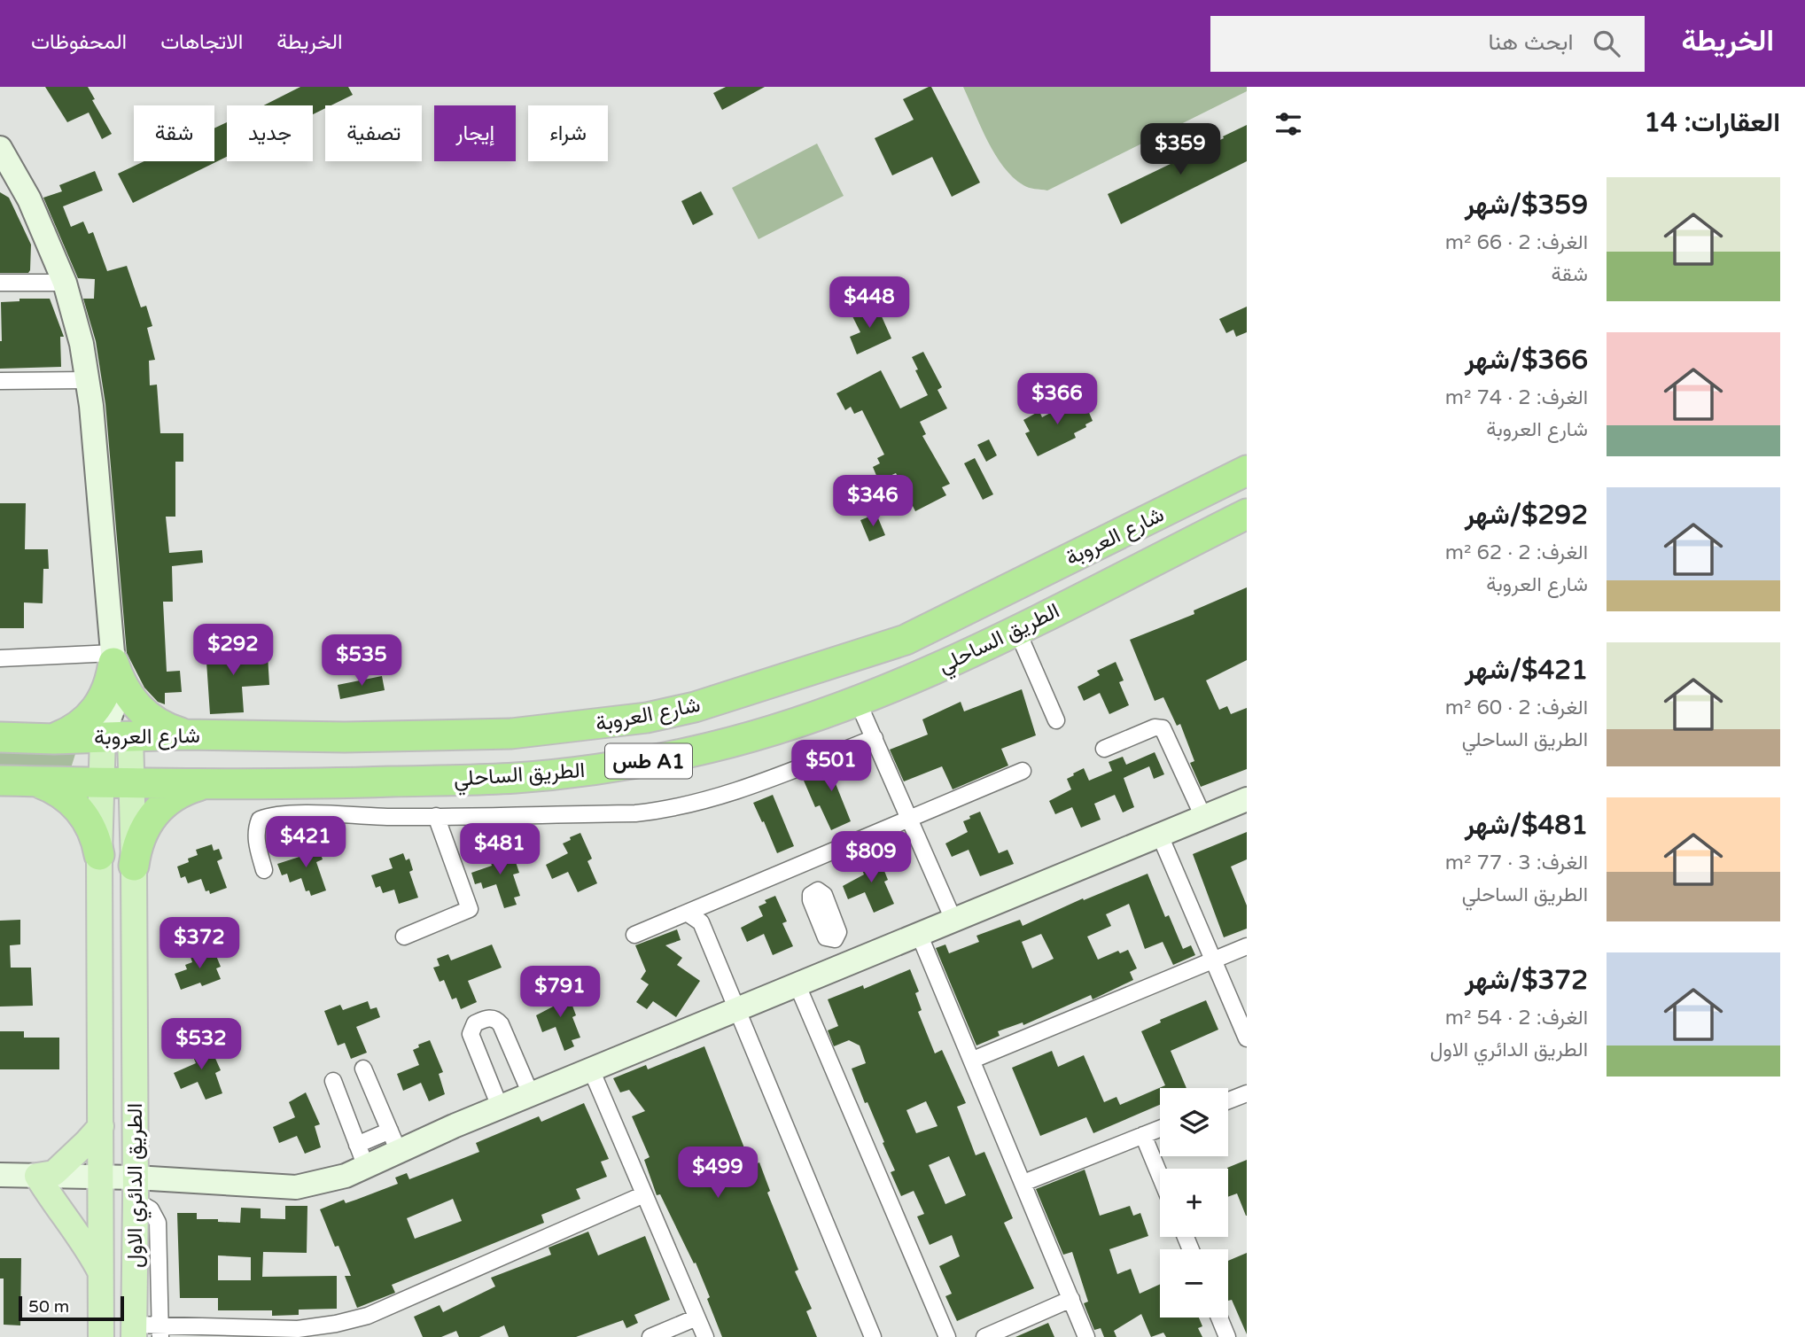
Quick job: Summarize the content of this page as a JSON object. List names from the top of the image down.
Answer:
{
  "streets": {
    "highway": ["شارع العروبة", "الطريق الساحلي", "طس A1"],
    "main road": ["الطريق الدائري الاول"]
  },
  "crossings": [
    ["شارع العروبة", "الطريق الدائري الاول"],
    ["الطريق الساحلي", "الطريق الدائري الاول"]
  ],
  "scale_bar": "50 m",
  "page": {
    "header": "الخريطة",
    "search": "ابحث هنا",
    "nav": ["الخريطة", "الاتجاهات", "المحفوظات"],
    "heading": "العقارات: 14",
    "chip": [
      "شراء",
      "إيجار",
      "تصفية",
      "جديد",
      "شقة"
    ],
    "price": [
      "$359",
      "$448",
      "$366",
      "$346",
      "$292",
      "$535",
      "$501",
      "$421",
      "$481",
      "$809",
      "$372",
      "$791",
      "$532",
      "$499"
    ],
    "list": [
      {
        "name": "$359/شهر",
        "note": "الغرف: 2 · 66 m² · شقة"
      },
      {
        "name": "$366/شهر",
        "note": "الغرف: 2 · 74 m² · شارع العروبة"
      },
      {
        "name": "$292/شهر",
        "note": "الغرف: 2 · 62 m² · شارع العروبة"
      },
      {
        "name": "$421/شهر",
        "note": "الغرف: 2 · 60 m² · الطريق الساحلي"
      },
      {
        "name": "$481/شهر",
        "note": "الغرف: 3 · 77 m² · الطريق الساحلي"
      },
      {
        "name": "$372/شهر",
        "note": "الغرف: 2 · 54 m² · الطريق الدائري الاول"
      }
    ],
    "map_buttons": ["+", "−"],
    "scale": "50 m"
  }
}
